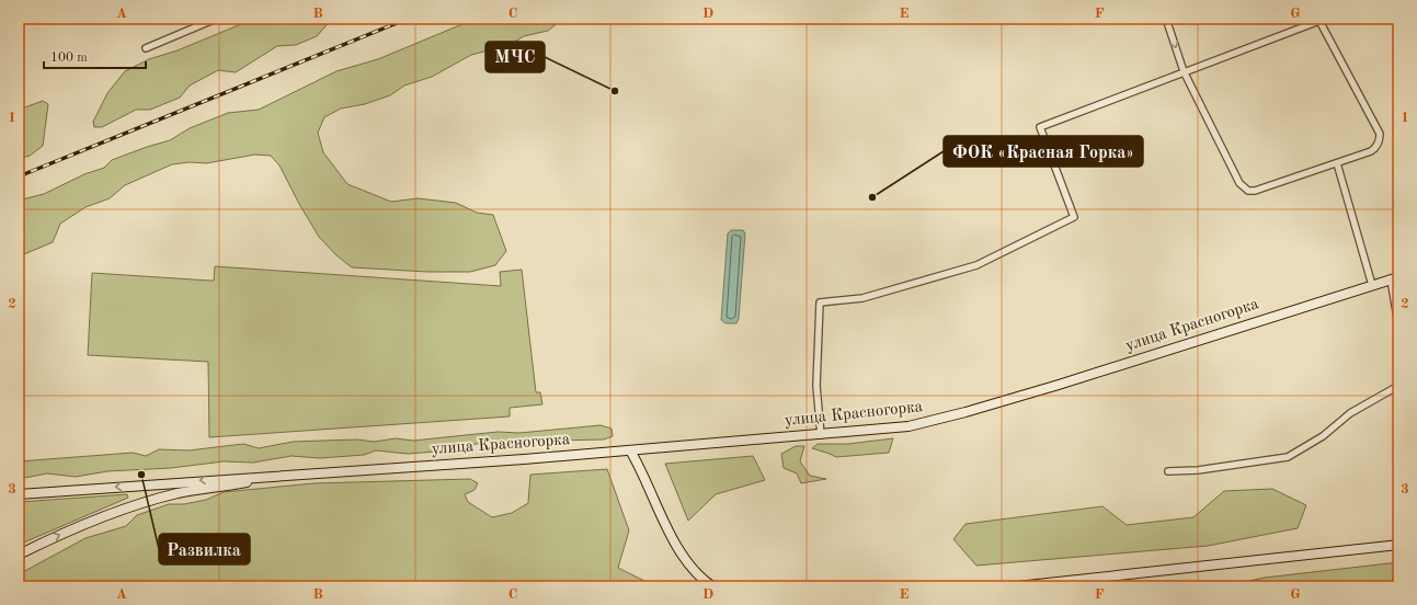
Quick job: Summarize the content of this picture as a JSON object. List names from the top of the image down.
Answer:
{
  "streets": {
    "main road": ["улица Красногорка"]
  },
  "places": ["МЧС", "ФОК «Красная Горка»", "Развилка"],
  "scale_bar": "100 m",
  "grid": {
    "columns": [
      "A",
      "B",
      "C",
      "D",
      "E",
      "F",
      "G"
    ],
    "rows": ["1", "2", "3"]
  }
}
